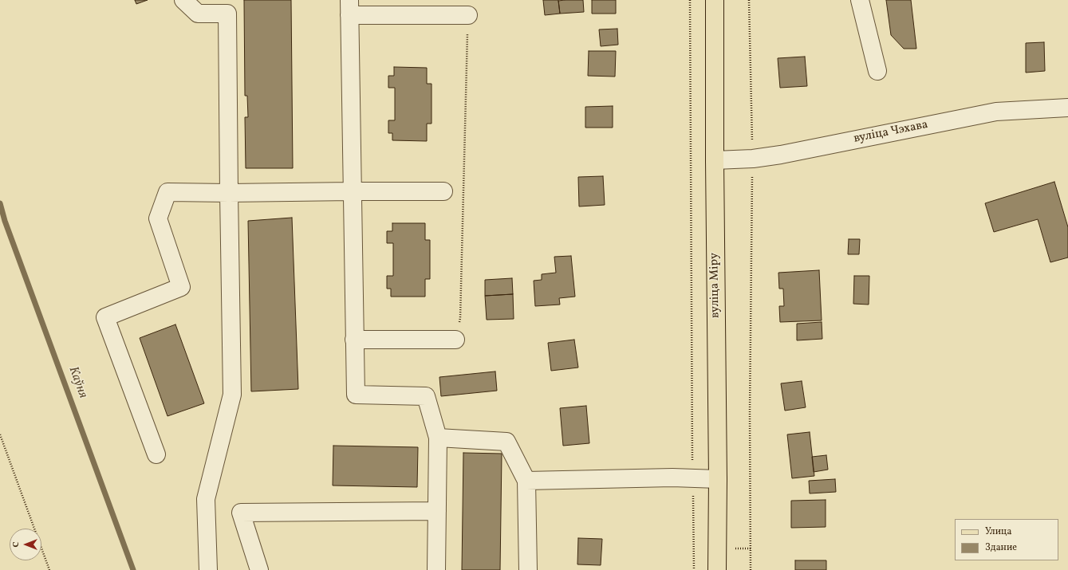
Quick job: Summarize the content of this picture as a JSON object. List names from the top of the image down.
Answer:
{
  "streets": {
    "main road": ["вуліца Міру"],
    "street": ["вуліца Чэхава"]
  },
  "crossings": [
    ["вуліца Чэхава", "вуліца Міру"]
  ],
  "water": ["Каўня"],
  "legend": ["Улица", "Здание"],
  "north": "left"
}
